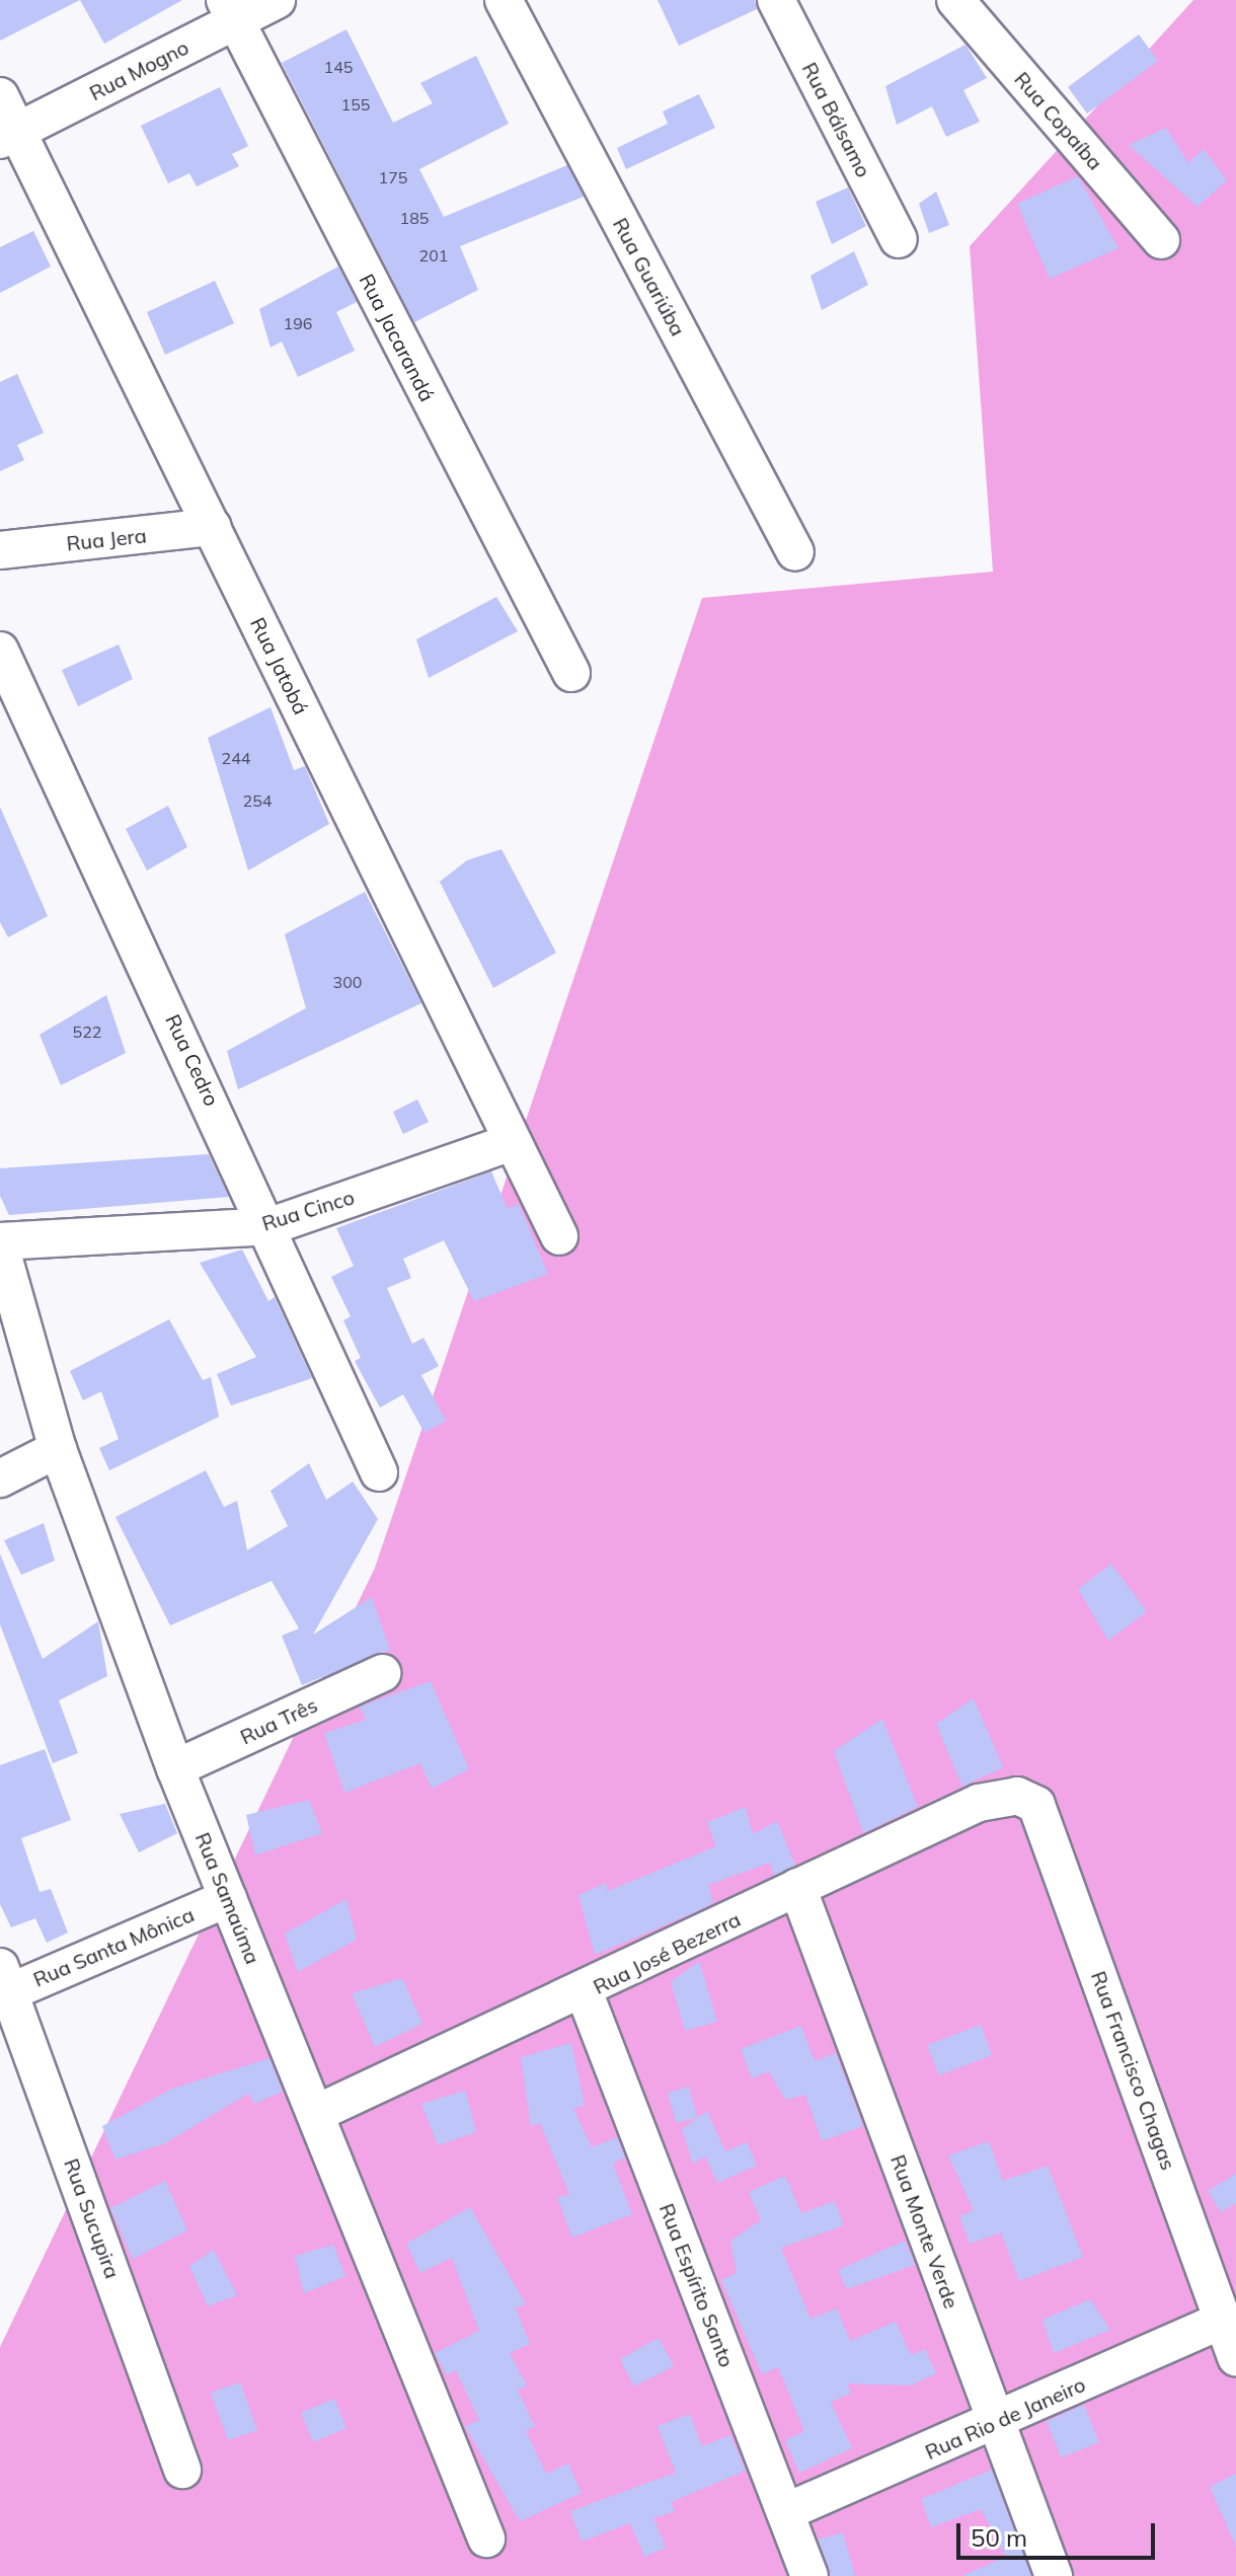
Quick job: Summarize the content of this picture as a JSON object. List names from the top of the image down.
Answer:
{
  "streets": {
    "street": [
      "Rua Mogno",
      "Rua Bálsamo",
      "Rua Copaíba",
      "Rua Guariúba",
      "Rua Jacarandá",
      "Rua Jera",
      "Rua Jatobá",
      "Rua Cedro",
      "Rua Cinco",
      "Rua Três",
      "Rua Samaúma",
      "Rua Santa Mônica",
      "Rua José Bezerra",
      "Rua Francisco Chagas",
      "Rua Sucupira",
      "Rua Monte Verde",
      "Rua Espírito Santo",
      "Rua Rio de Janeiro"
    ]
  },
  "crossings": [
    ["Rua Mogno", "Rua Jacarandá"],
    ["Rua Mogno", "Rua Jatobá"],
    ["Rua Jera", "Rua Jatobá"],
    ["Rua Jatobá", "Rua Cinco"],
    ["Rua Cedro", "Rua Cinco"],
    ["Rua Cinco", "Rua Samaúma"],
    ["Rua Três", "Rua Samaúma"],
    ["Rua Samaúma", "Rua Santa Mônica"],
    ["Rua Samaúma", "Rua José Bezerra"],
    ["Rua Santa Mônica", "Rua Sucupira"],
    ["Rua José Bezerra", "Rua Francisco Chagas"],
    ["Rua José Bezerra", "Rua Monte Verde"],
    ["Rua José Bezerra", "Rua Espírito Santo"],
    ["Rua Francisco Chagas", "Rua Rio de Janeiro"],
    ["Rua Monte Verde", "Rua Rio de Janeiro"],
    ["Rua Espírito Santo", "Rua Rio de Janeiro"]
  ],
  "house_numbers": [
    "145",
    "155",
    "175",
    "185",
    "201",
    "196",
    "244",
    "254",
    "300",
    "522"
  ],
  "scale_bar": "50 m"
}
